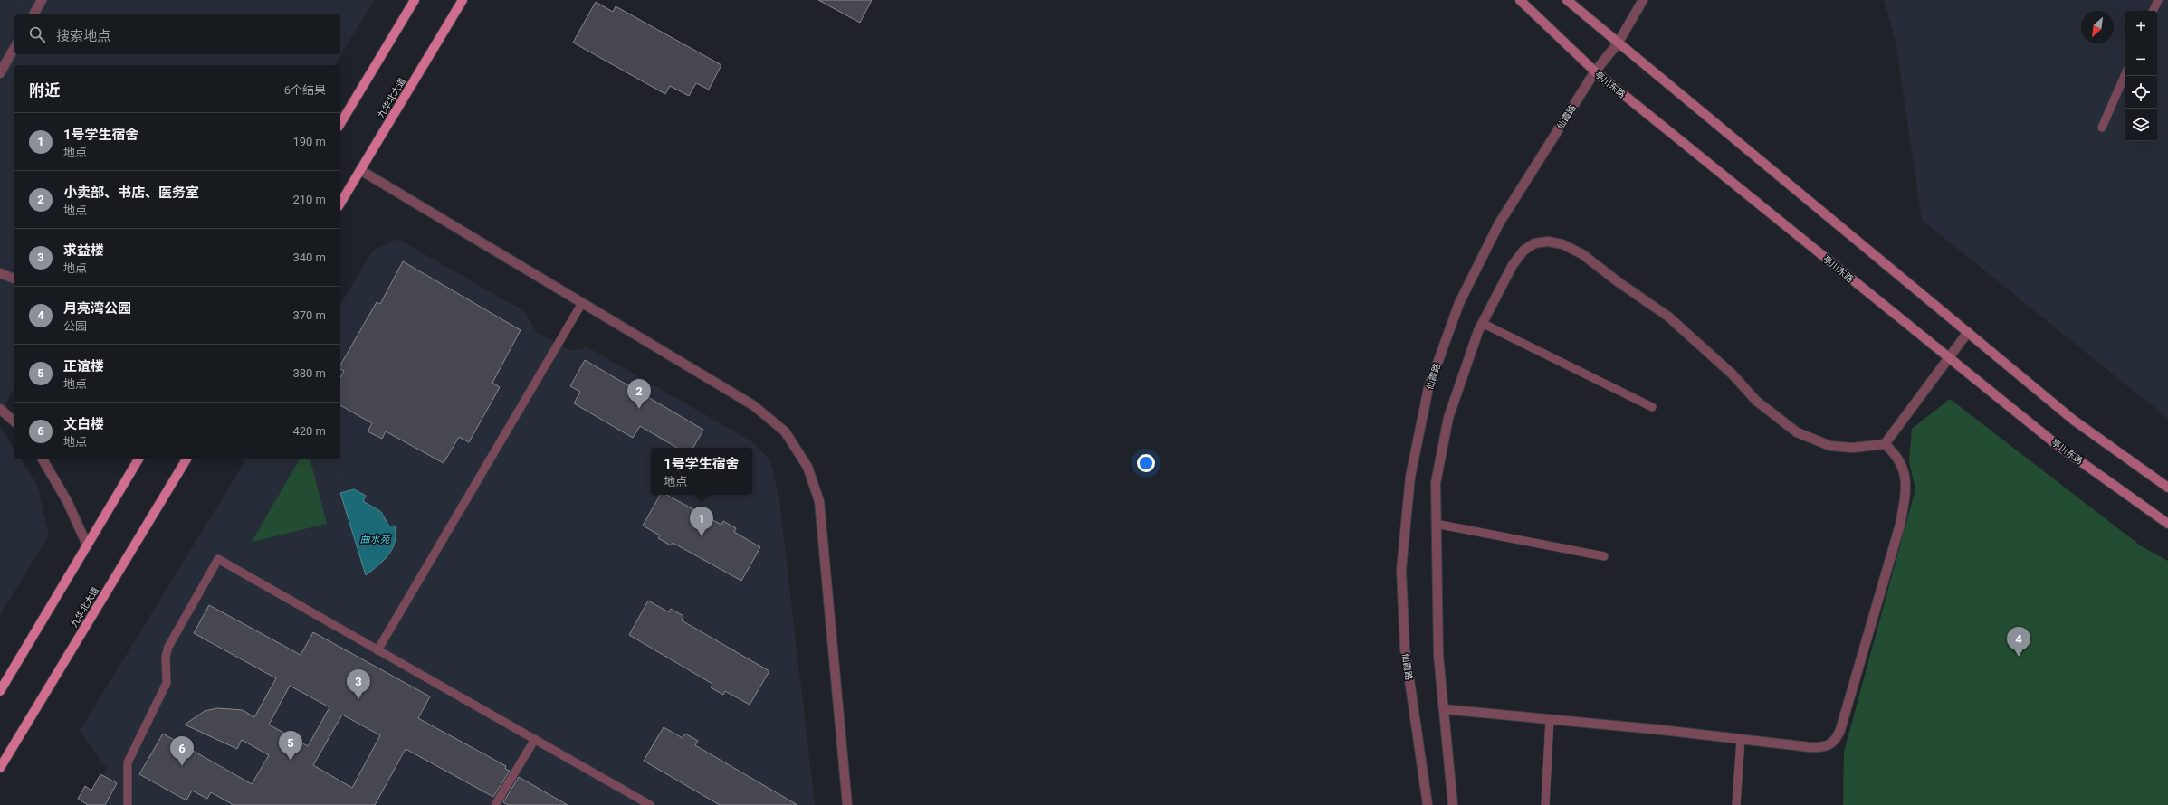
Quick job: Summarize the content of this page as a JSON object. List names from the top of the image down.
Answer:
{
  "streets": {
    "main road": ["亭川东路", "九华北大道"],
    "street": ["仙霞路"]
  },
  "crossings": [
    ["亭川东路", "仙霞路"]
  ],
  "water": ["曲水苑"],
  "north": "bottom left",
  "page": {
    "map_buttons": ["+", "−"],
    "search": "搜索地点",
    "heading": ["附近", "6个结果"],
    "list": [
      {
        "mark": "1",
        "name": "1号学生宿舍",
        "note": "地点",
        "value": "190 m"
      },
      {
        "mark": "2",
        "name": "小卖部、书店、医务室",
        "note": "地点",
        "value": "210 m"
      },
      {
        "mark": "3",
        "name": "求益楼",
        "note": "地点",
        "value": "340 m"
      },
      {
        "mark": "4",
        "name": "月亮湾公园",
        "note": "公园",
        "value": "370 m"
      },
      {
        "mark": "5",
        "name": "正谊楼",
        "note": "地点",
        "value": "380 m"
      },
      {
        "mark": "6",
        "name": "文白楼",
        "note": "地点",
        "value": "420 m"
      }
    ],
    "pins": [
      "2",
      "1",
      "4",
      "3",
      "5",
      "6"
    ],
    "popup": ["1号学生宿舍", "地点"]
  }
}
